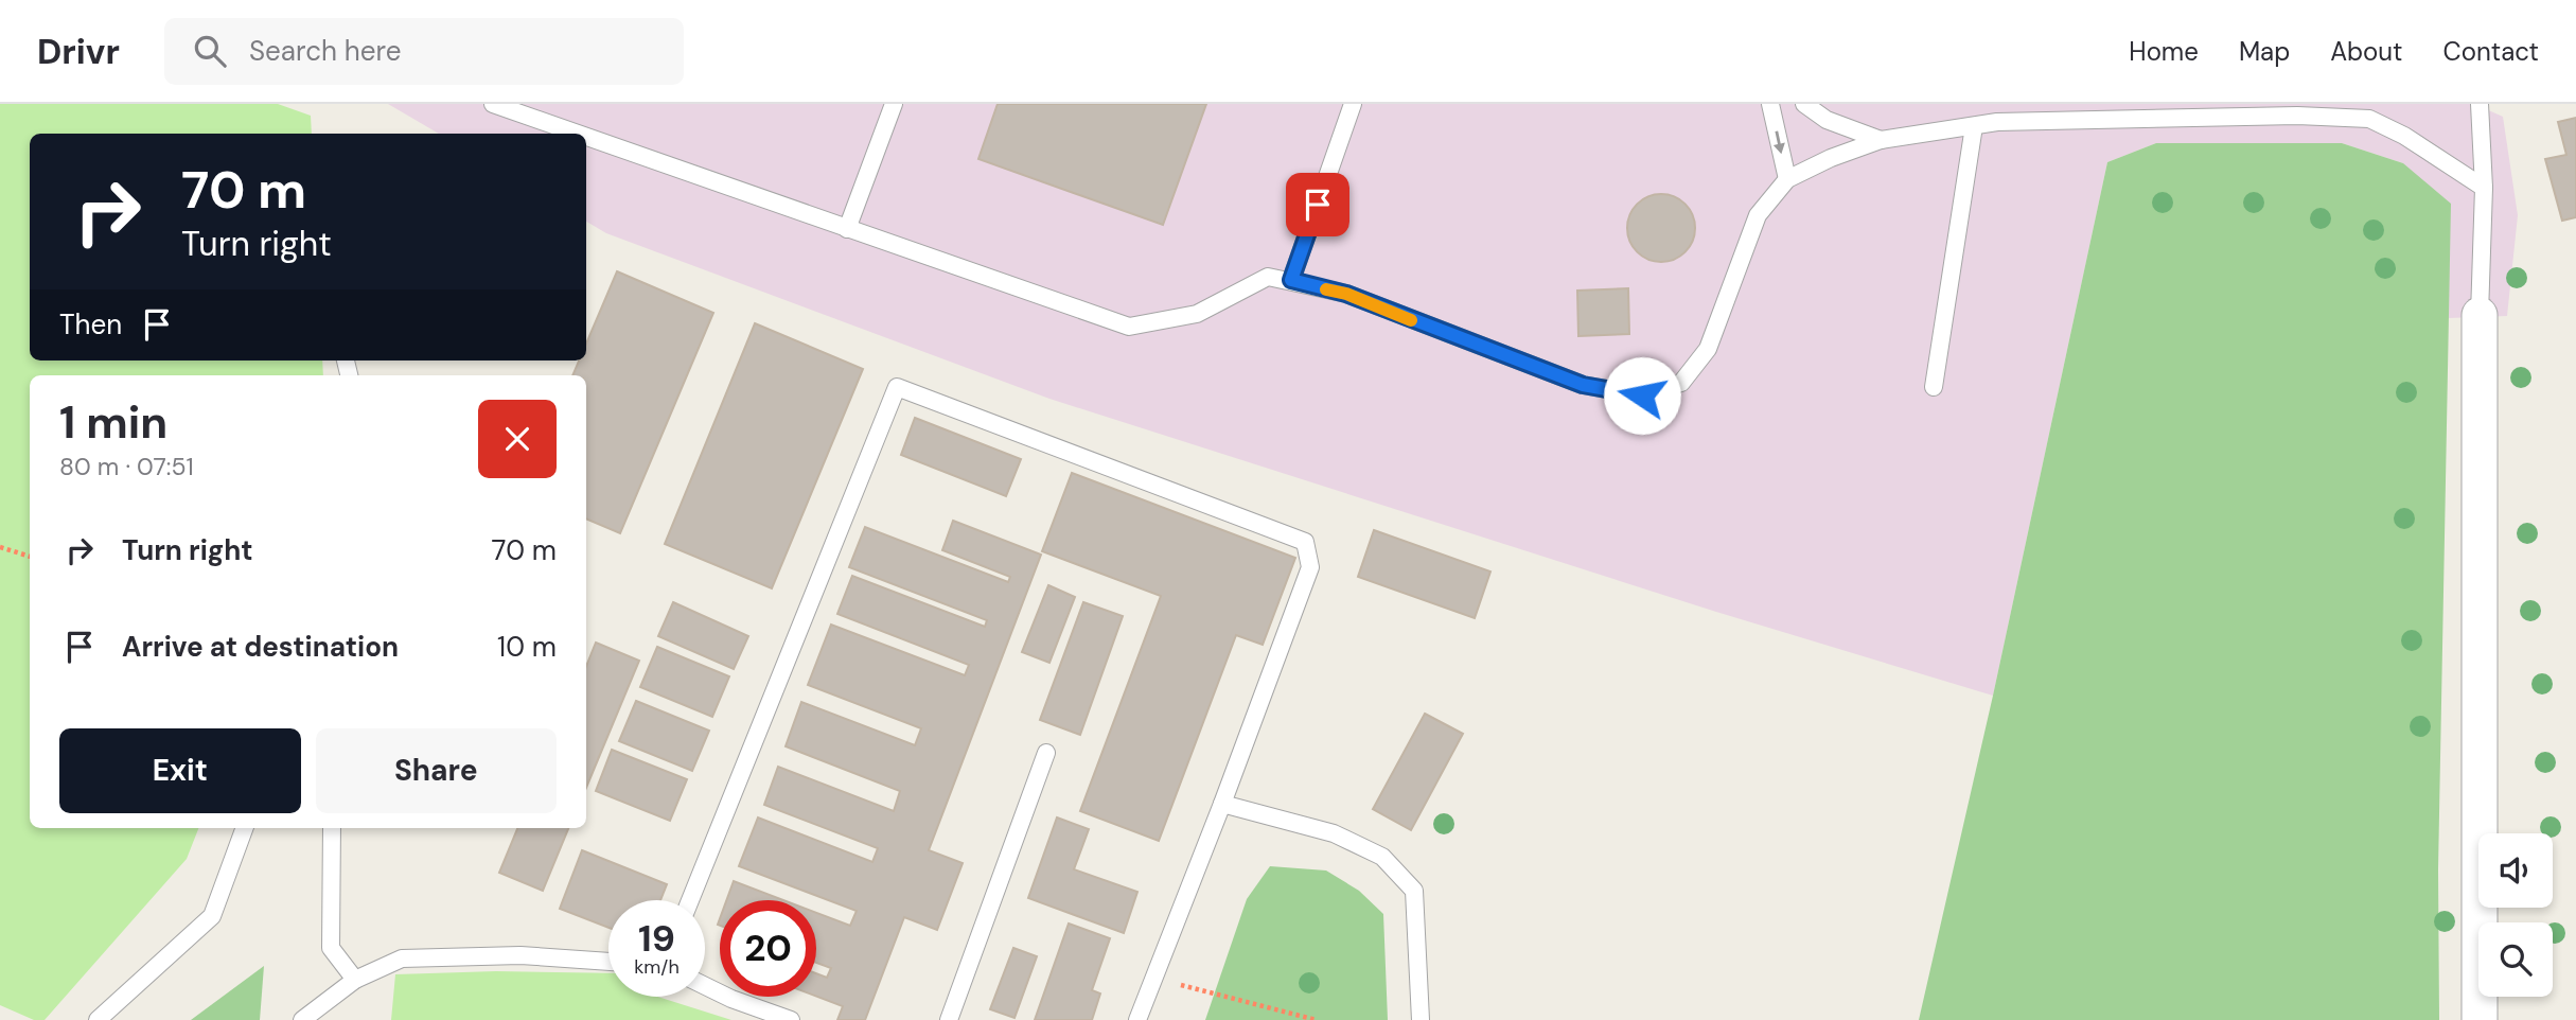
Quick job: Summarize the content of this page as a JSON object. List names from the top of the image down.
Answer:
{
  "page": {
    "header": "Drivr",
    "search": "Search here",
    "nav": [
      "Home",
      "Map",
      "About",
      "Contact"
    ],
    "turn": ["70 m", "Turn right"],
    "then": "Then",
    "heading": ["1 min", "80 m · 07:51"],
    "list": [
      {
        "name": "Turn right",
        "value": "70 m"
      },
      {
        "name": "Arrive at destination",
        "value": "10 m"
      }
    ],
    "buttons": ["Exit", "Share"],
    "speed": "19 km/h",
    "limit": "20"
  }
}
